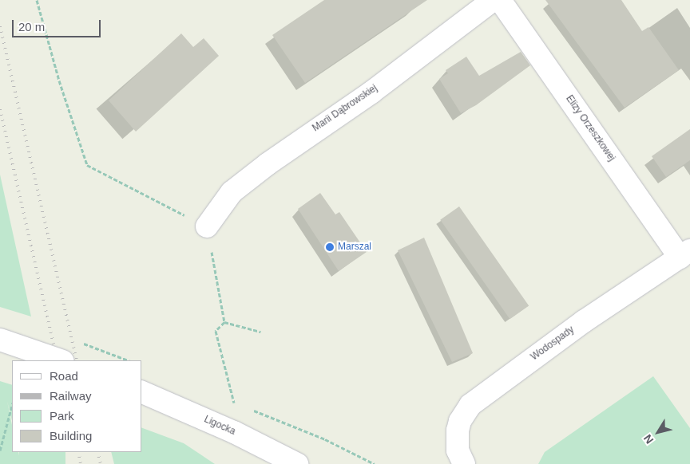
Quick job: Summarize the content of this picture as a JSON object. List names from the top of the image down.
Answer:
{
  "streets": {
    "street": [
      "Marii Dąbrowskiej",
      "Elizy Orzeszkowej",
      "Wodospady",
      "Ligocka"
    ]
  },
  "crossings": [
    ["Elizy Orzeszkowej", "Wodospady"]
  ],
  "places": ["Marszal"],
  "legend": [
    "Road",
    "Railway",
    "Park",
    "Building"
  ],
  "scale_bar": "20 m",
  "north": "bottom left"
}
